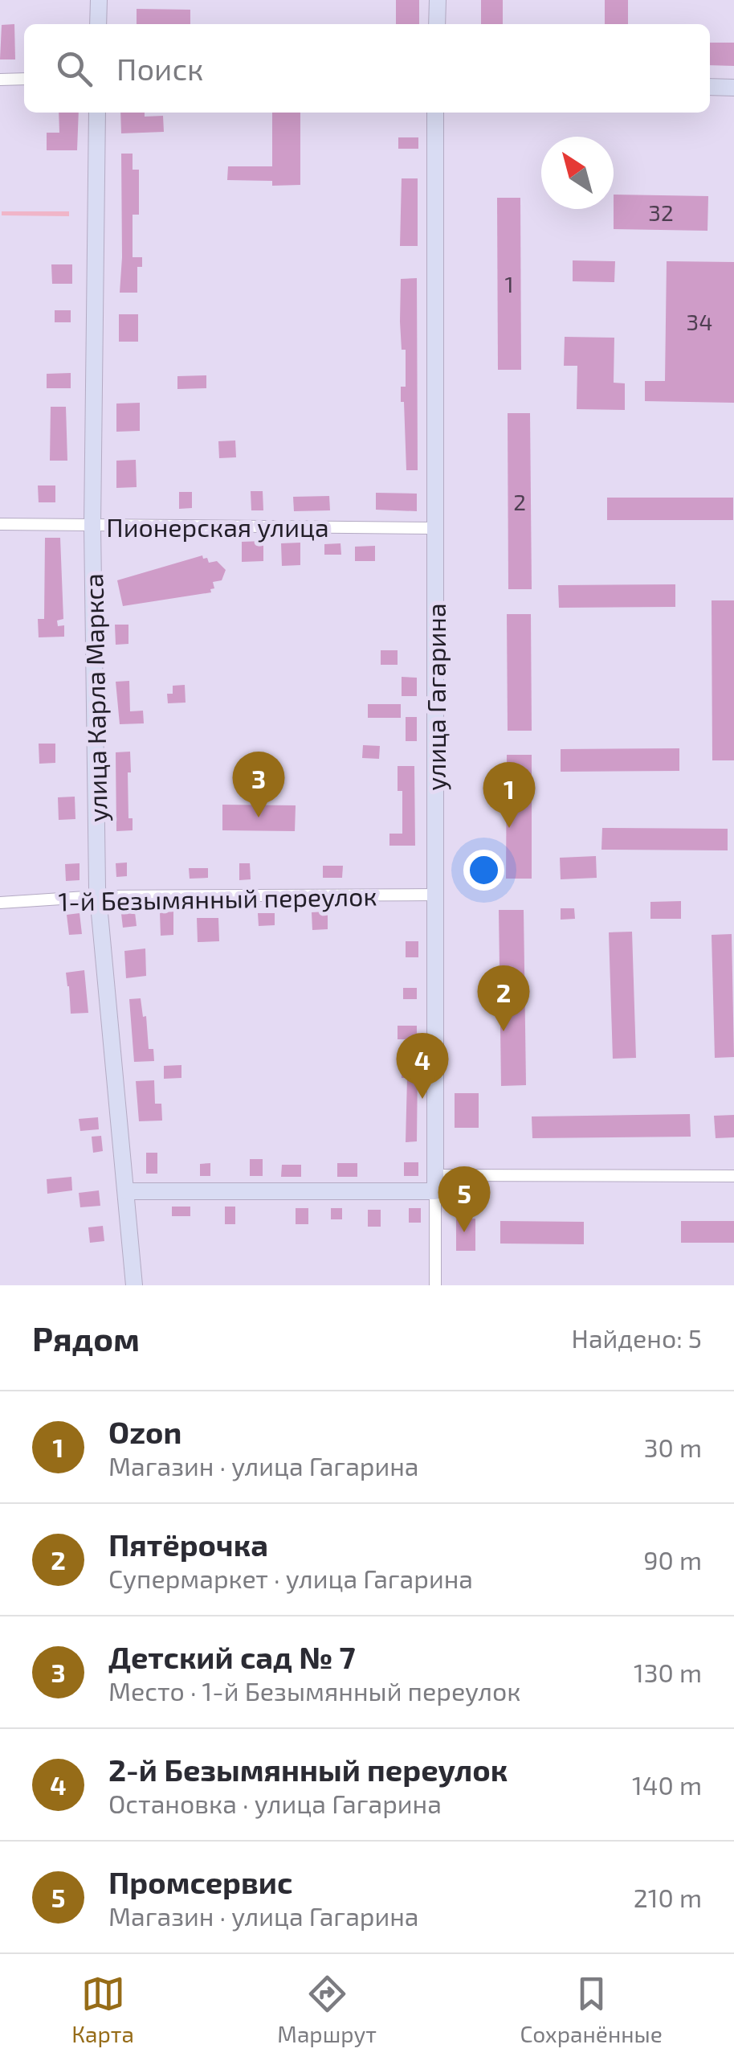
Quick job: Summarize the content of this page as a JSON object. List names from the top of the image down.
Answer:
{
  "streets": {
    "main road": ["улица Гагарина", "улица Карла Маркса"],
    "street": ["Пионерская улица", "1-й Безымянный переулок"]
  },
  "crossings": [
    ["Пионерская улица", "улица Гагарина"],
    ["Пионерская улица", "улица Карла Маркса"],
    ["улица Гагарина", "1-й Безымянный переулок"],
    ["улица Карла Маркса", "1-й Безымянный переулок"]
  ],
  "house_numbers": [
    "32",
    "1",
    "34",
    "2"
  ],
  "north": "top left",
  "page": {
    "search": "Поиск",
    "pins": [
      "3",
      "1",
      "2",
      "4",
      "5"
    ],
    "heading": ["Рядом", "Найдено: 5"],
    "list": [
      {
        "mark": "1",
        "name": "Ozon",
        "note": "Магазин · улица Гагарина",
        "value": "30 m"
      },
      {
        "mark": "2",
        "name": "Пятёрочка",
        "note": "Супермаркет · улица Гагарина",
        "value": "90 m"
      },
      {
        "mark": "3",
        "name": "Детский сад № 7",
        "note": "Место · 1-й Безымянный переулок",
        "value": "130 m"
      },
      {
        "mark": "4",
        "name": "2-й Безымянный переулок",
        "note": "Остановка · улица Гагарина",
        "value": "140 m"
      },
      {
        "mark": "5",
        "name": "Промсервис",
        "note": "Магазин · улица Гагарина",
        "value": "210 m"
      }
    ],
    "nav": ["Карта", "Маршрут", "Сохранённые"]
  }
}
